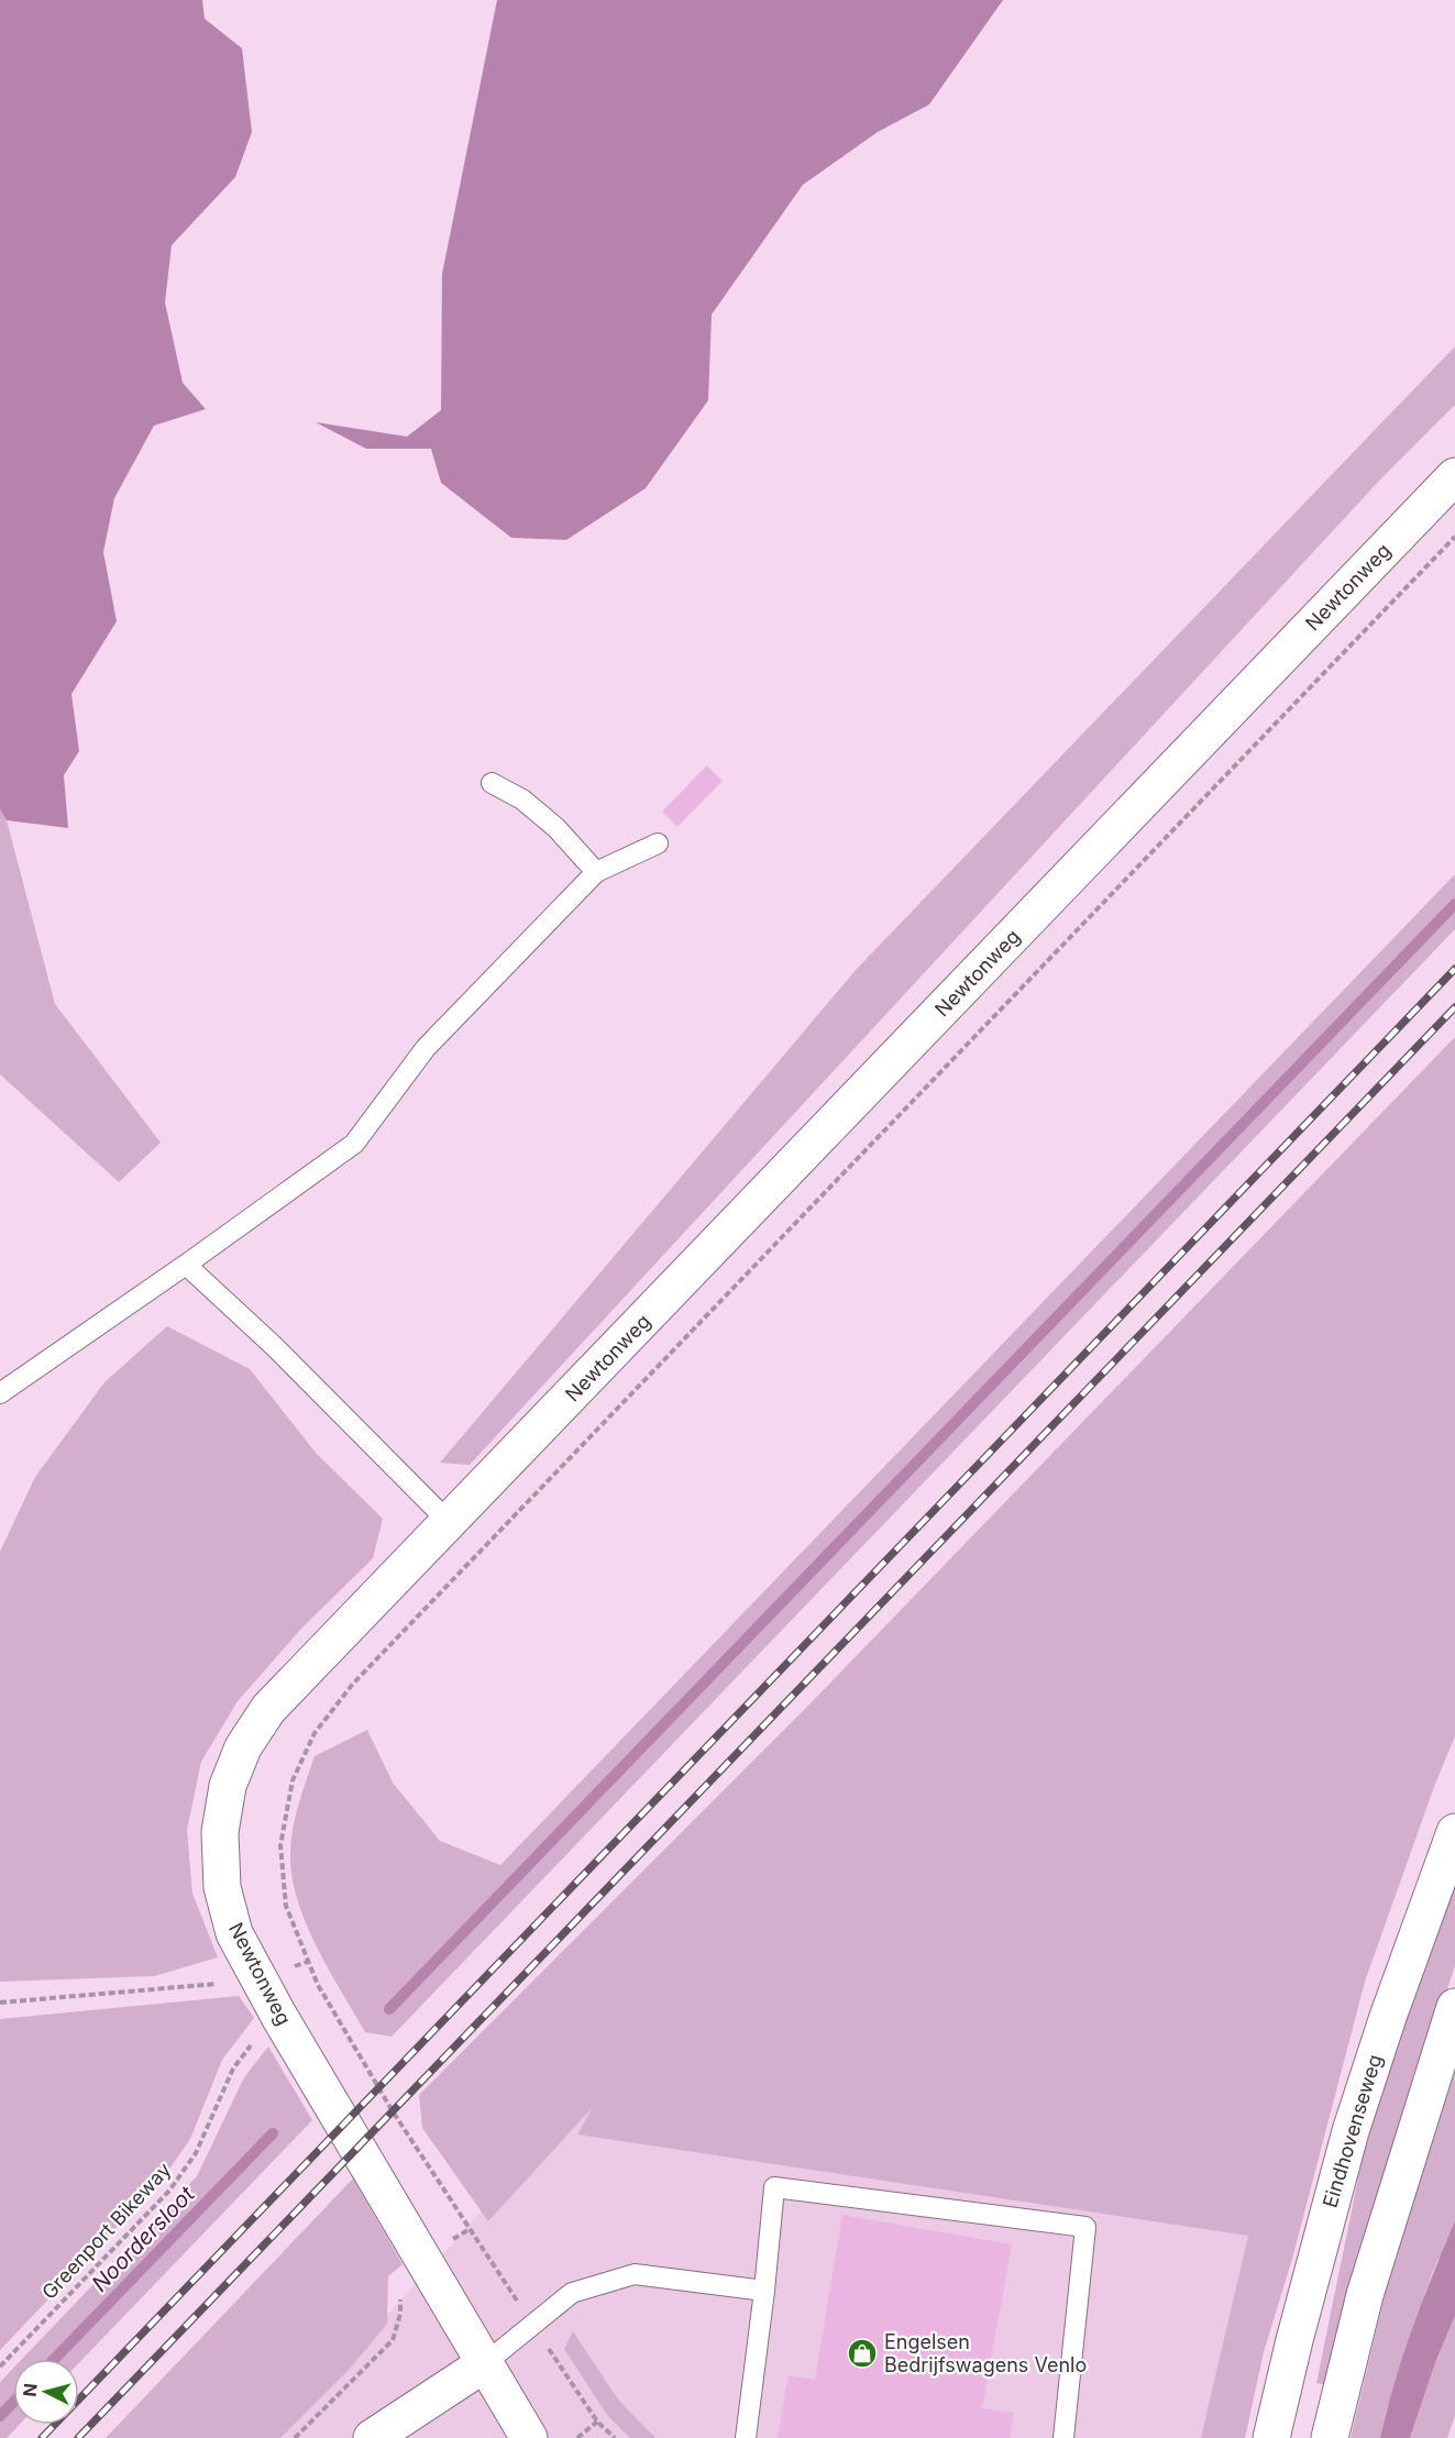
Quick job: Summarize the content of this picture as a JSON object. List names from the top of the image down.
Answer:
{
  "streets": {
    "street": ["Newtonweg", "Eindhovenseweg"],
    "path": ["Greenport Bikeway"]
  },
  "crossings": [
    ["Newtonweg", "Greenport Bikeway"]
  ],
  "water": ["Noordersloot"],
  "places": {
    "shop": ["Engelsen Bedrijfswagens Venlo"]
  },
  "north": "left"
}
